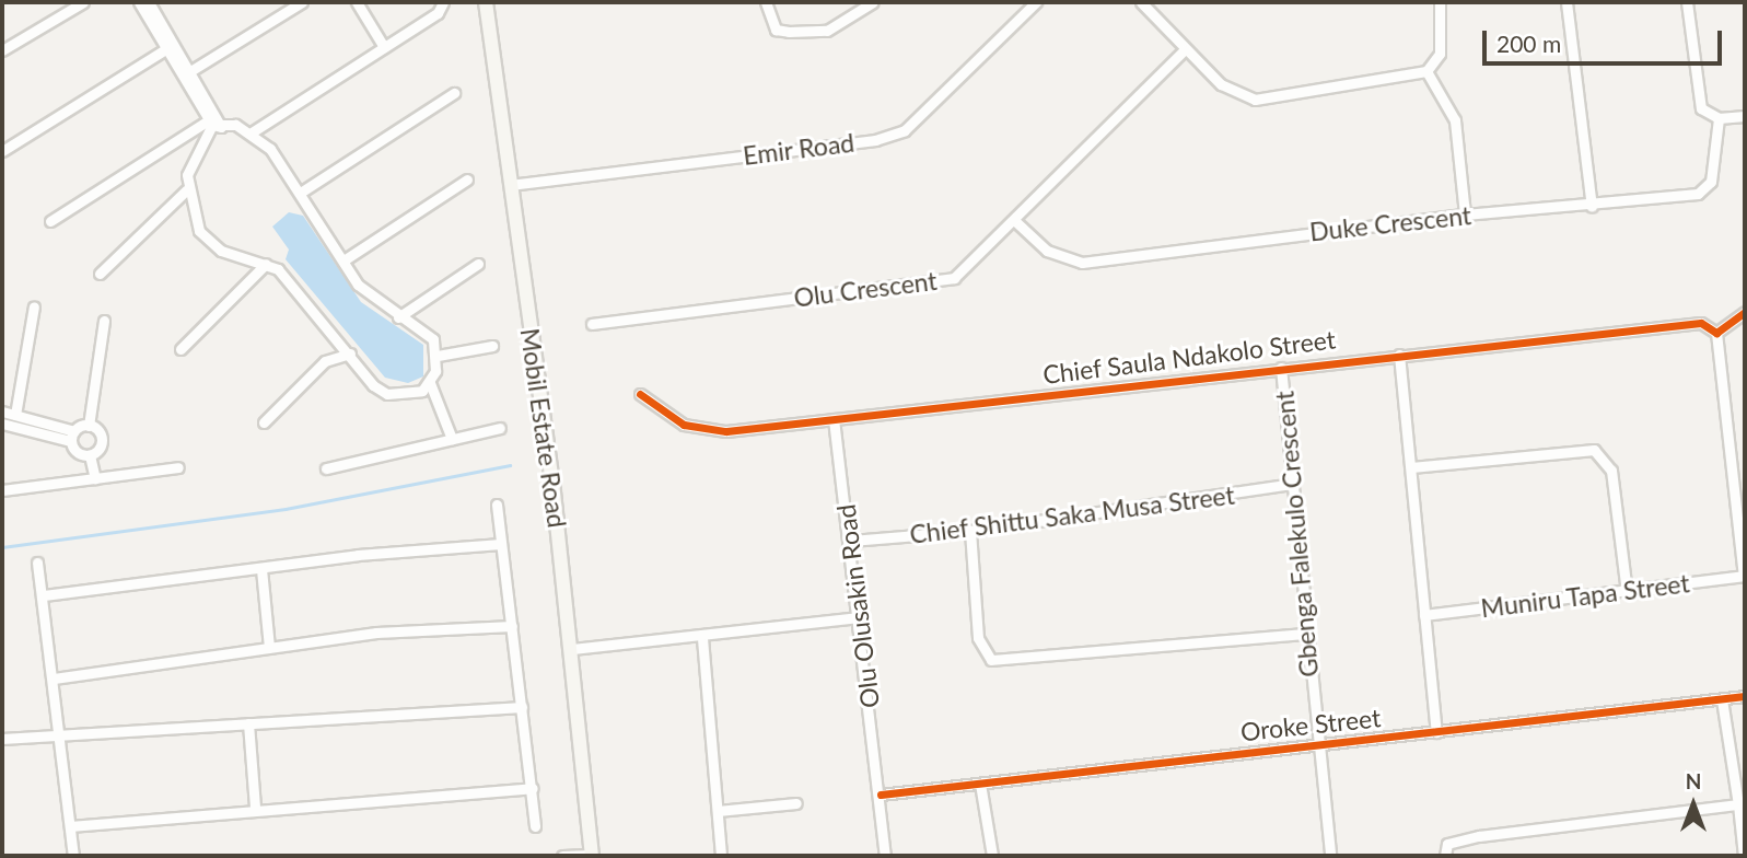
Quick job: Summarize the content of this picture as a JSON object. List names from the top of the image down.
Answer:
{
  "streets": {
    "main road": ["Mobil Estate Road"],
    "street": [
      "Emir Road",
      "Duke Crescent",
      "Olu Crescent",
      "Chief Saula Ndakolo Street",
      "Chief Shittu Saka Musa Street",
      "Gbenga Falekulo Crescent",
      "Muniru Tapa Street",
      "Olu Olusakin Road",
      "Oroke Street"
    ]
  },
  "crossings": [
    ["Emir Road", "Mobil Estate Road"],
    ["Duke Crescent", "Olu Crescent"],
    ["Chief Saula Ndakolo Street", "Gbenga Falekulo Crescent"],
    ["Chief Saula Ndakolo Street", "Olu Olusakin Road"],
    ["Chief Shittu Saka Musa Street", "Gbenga Falekulo Crescent"],
    ["Chief Shittu Saka Musa Street", "Olu Olusakin Road"],
    ["Gbenga Falekulo Crescent", "Oroke Street"],
    ["Olu Olusakin Road", "Oroke Street"]
  ],
  "scale_bar": "200 m",
  "north": "top"
}
